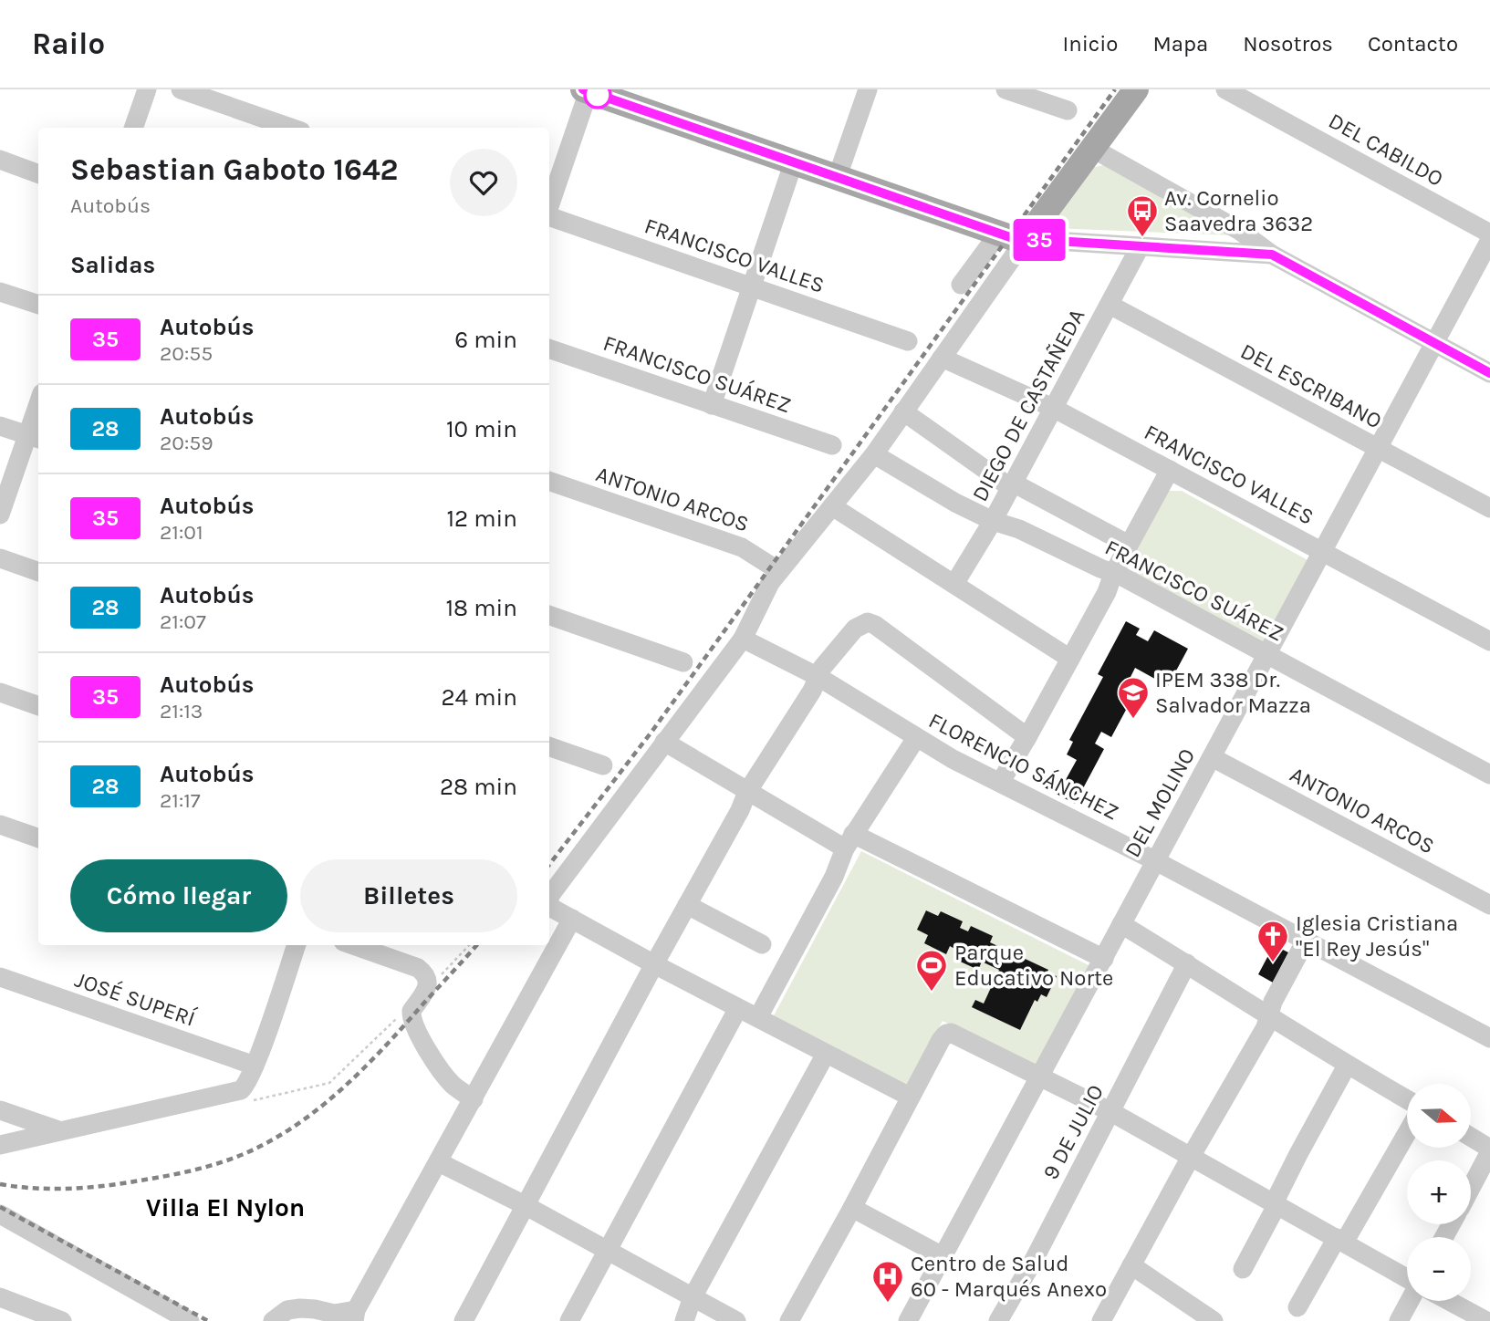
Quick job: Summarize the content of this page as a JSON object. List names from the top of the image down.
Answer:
{
  "streets": {
    "street": [
      "DEL CABILDO",
      "FRANCISCO VALLES",
      "FRANCISCO SUÁREZ",
      "DEL ESCRIBANO",
      "DIEGO DE CASTAÑEDA",
      "ANTONIO ARCOS",
      "FLORENCIO SÁNCHEZ",
      "DEL MOLINO",
      "JOSÉ SUPERÍ",
      "9 DE JULIO"
    ]
  },
  "crossings": [
    ["FRANCISCO VALLES", "DIEGO DE CASTAÑEDA"],
    ["FRANCISCO VALLES", "DEL MOLINO"],
    ["FRANCISCO SUÁREZ", "DIEGO DE CASTAÑEDA"],
    ["FRANCISCO SUÁREZ", "DEL MOLINO"],
    ["DEL ESCRIBANO", "DIEGO DE CASTAÑEDA"],
    ["DEL ESCRIBANO", "DEL MOLINO"],
    ["ANTONIO ARCOS", "DEL MOLINO"],
    ["FLORENCIO SÁNCHEZ", "DEL MOLINO"]
  ],
  "districts": ["Villa El Nylon"],
  "places": {
    "bus stop": ["Av. Cornelio Saavedra 3632"],
    "school or university": ["IPEM 338 Dr. Salvador Mazza"],
    "church": ["Iglesia Cristiana \"El Rey Jesús\""],
    "sports": ["Parque Educativo Norte"],
    "hospital": ["Centro de Salud 60 - Marqués Anexo"]
  },
  "lines": ["bus line 35"],
  "north": "right",
  "page": {
    "header": "Railo",
    "nav": [
      "Inicio",
      "Mapa",
      "Nosotros",
      "Contacto"
    ],
    "on_map": "35",
    "heading": [
      ["Sebastian Gaboto 1642", "Autobús"],
      "Salidas"
    ],
    "list": [
      {
        "mark": "35",
        "name": "Autobús",
        "note": "20:55",
        "value": "6 min"
      },
      {
        "mark": "28",
        "name": "Autobús",
        "note": "20:59",
        "value": "10 min"
      },
      {
        "mark": "35",
        "name": "Autobús",
        "note": "21:01",
        "value": "12 min"
      },
      {
        "mark": "28",
        "name": "Autobús",
        "note": "21:07",
        "value": "18 min"
      },
      {
        "mark": "35",
        "name": "Autobús",
        "note": "21:13",
        "value": "24 min"
      },
      {
        "mark": "28",
        "name": "Autobús",
        "note": "21:17",
        "value": "28 min"
      }
    ],
    "buttons": ["Cómo llegar", "Billetes"],
    "map_buttons": ["+", "−"]
  }
}
